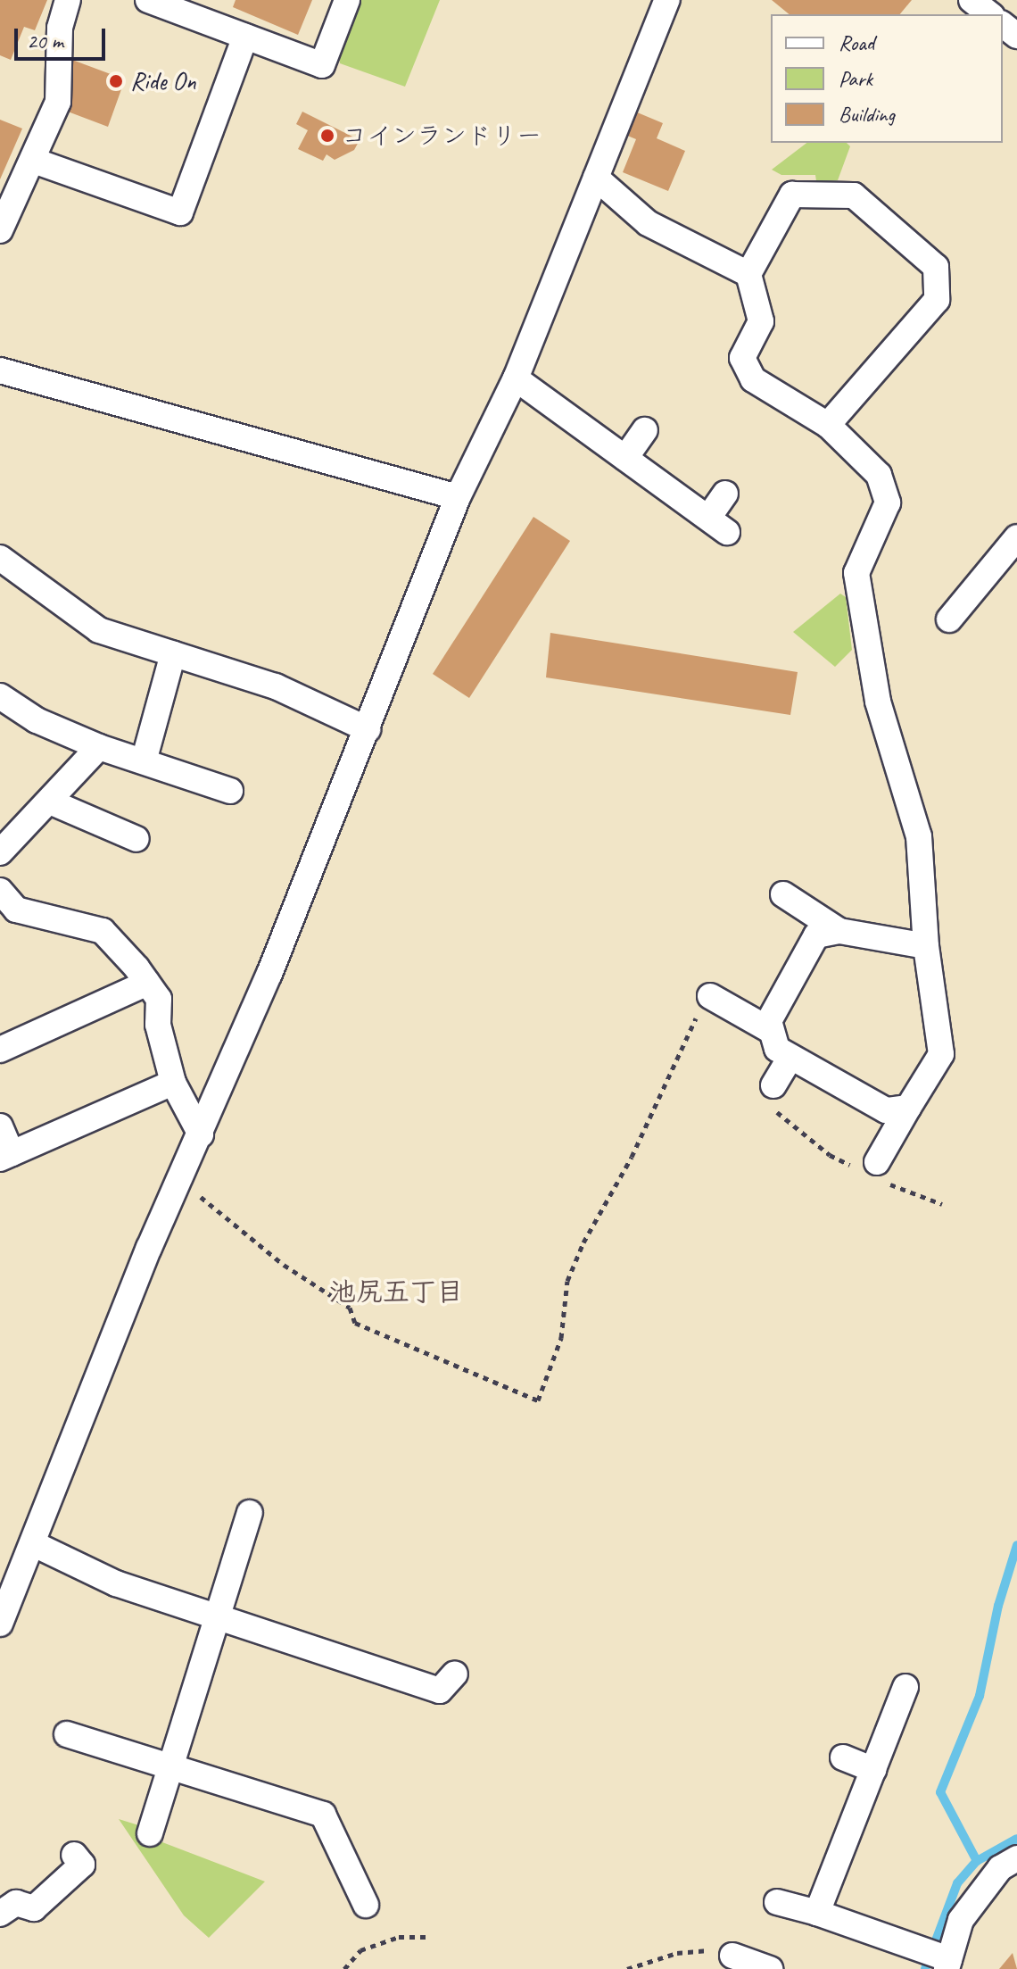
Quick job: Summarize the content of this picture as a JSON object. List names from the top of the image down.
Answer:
{
  "districts": ["池尻五丁目"],
  "places": ["Ride On", "コインランドリー"],
  "legend": ["Road", "Park", "Building"],
  "scale_bar": "20 m"
}
